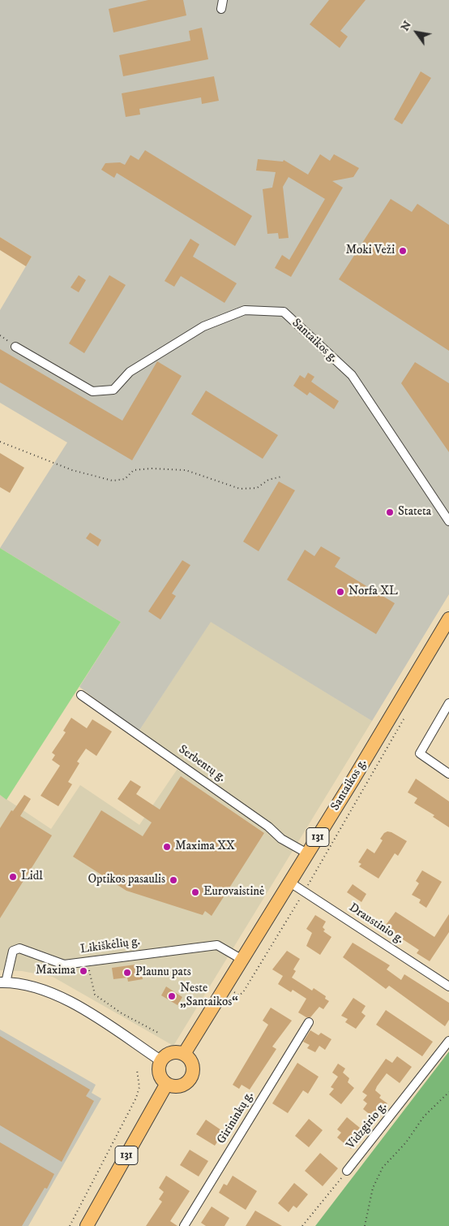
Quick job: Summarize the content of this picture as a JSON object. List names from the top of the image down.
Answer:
{
  "streets": {
    "main road": ["Santaikos g.", "131"],
    "street": [
      "Serbentų g.",
      "Draustinio g.",
      "Likiškėlių g.",
      "Girininkų g.",
      "Vidzgirio g."
    ]
  },
  "crossings": [
    ["Santaikos g.", "Serbentų g."],
    ["Santaikos g.", "131"],
    ["Santaikos g.", "Draustinio g."],
    ["Santaikos g.", "Likiškėlių g."],
    ["131", "Likiškėlių g."]
  ],
  "places": [
    "Moki Veži",
    "Stateta",
    "Norfa XL",
    "Maxima XX",
    "Lidl",
    "Optikos pasaulis",
    "Eurovaistinė",
    "Maxima",
    "Plaunu pats",
    "Neste „Santaikos“"
  ],
  "north": "top left"
}
